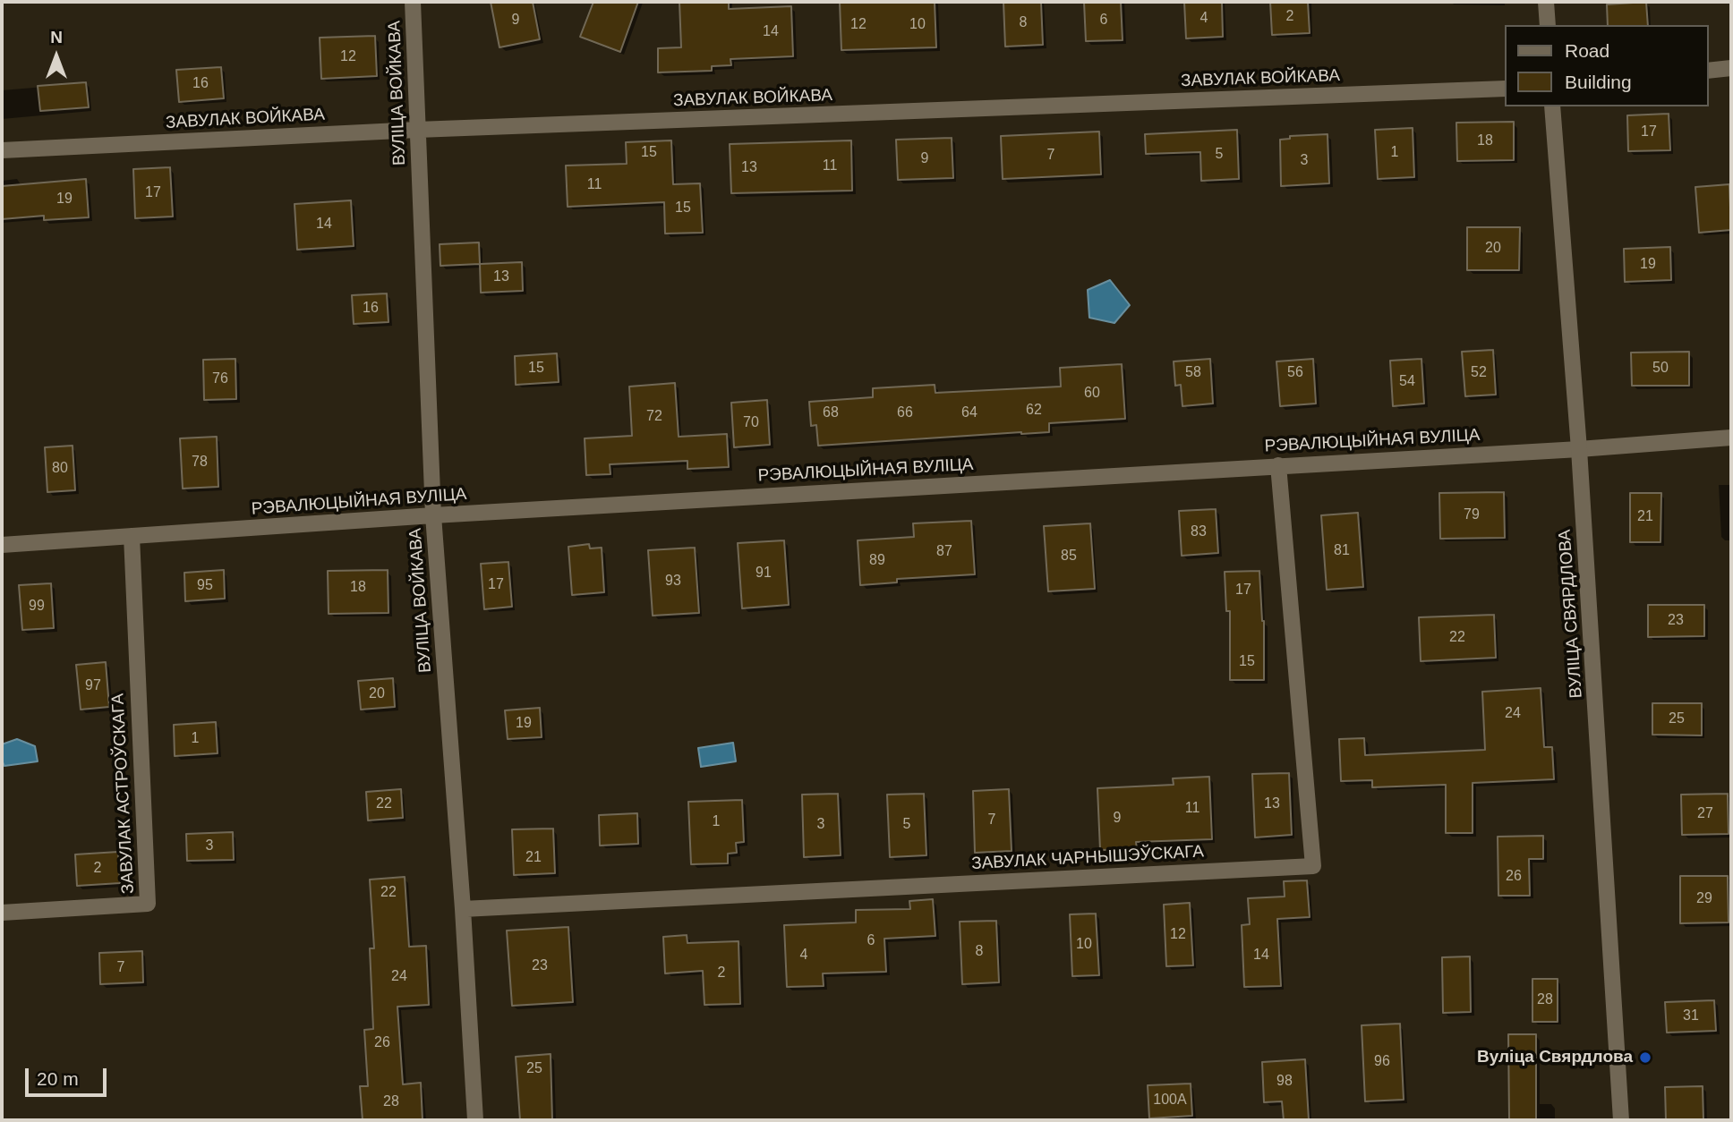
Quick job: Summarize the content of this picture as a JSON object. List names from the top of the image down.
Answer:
{
  "streets": {
    "street": [
      "ЗАВУЛАК ВОЙКАВА",
      "ВУЛІЦА ВОЙКАВА",
      "РЭВАЛЮЦЫЙНАЯ ВУЛІЦА",
      "ВУЛІЦА СВЯРДЛОВА",
      "ЗАВУЛАК АСТРОЎСКАГА",
      "ЗАВУЛАК ЧАРНЫШЭЎСКАГА"
    ]
  },
  "crossings": [
    ["ЗАВУЛАК ВОЙКАВА", "ВУЛІЦА ВОЙКАВА"],
    ["ВУЛІЦА ВОЙКАВА", "РЭВАЛЮЦЫЙНАЯ ВУЛІЦА"],
    ["ВУЛІЦА ВОЙКАВА", "ЗАВУЛАК ЧАРНЫШЭЎСКАГА"],
    ["РЭВАЛЮЦЫЙНАЯ ВУЛІЦА", "ВУЛІЦА СВЯРДЛОВА"],
    ["РЭВАЛЮЦЫЙНАЯ ВУЛІЦА", "ЗАВУЛАК АСТРОЎСКАГА"],
    ["РЭВАЛЮЦЫЙНАЯ ВУЛІЦА", "ЗАВУЛАК ЧАРНЫШЭЎСКАГА"]
  ],
  "places": ["Вуліца Свярдлова"],
  "house_numbers": [
    "2",
    "4",
    "9",
    "6",
    "8",
    "12",
    "10",
    "14",
    "12",
    "16",
    "17",
    "18",
    "15",
    "1",
    "5",
    "7",
    "9",
    "3",
    "11",
    "13",
    "11",
    "17",
    "19",
    "15",
    "14",
    "20",
    "19",
    "13",
    "16",
    "15",
    "50",
    "58",
    "56",
    "52",
    "76",
    "54",
    "60",
    "62",
    "68",
    "66",
    "64",
    "72",
    "70",
    "78",
    "80",
    "79",
    "21",
    "83",
    "81",
    "87",
    "85",
    "89",
    "91",
    "93",
    "17",
    "95",
    "18",
    "17",
    "99",
    "23",
    "22",
    "15",
    "97",
    "20",
    "24",
    "25",
    "19",
    "1",
    "22",
    "13",
    "11",
    "27",
    "9",
    "7",
    "1",
    "3",
    "5",
    "3",
    "21",
    "2",
    "26",
    "22",
    "29",
    "12",
    "6",
    "10",
    "8",
    "4",
    "14",
    "23",
    "7",
    "2",
    "24",
    "28",
    "31",
    "26",
    "96",
    "25",
    "98",
    "100А",
    "28"
  ],
  "legend": ["Road", "Building"],
  "scale_bar": "20 m",
  "north": "top"
}
